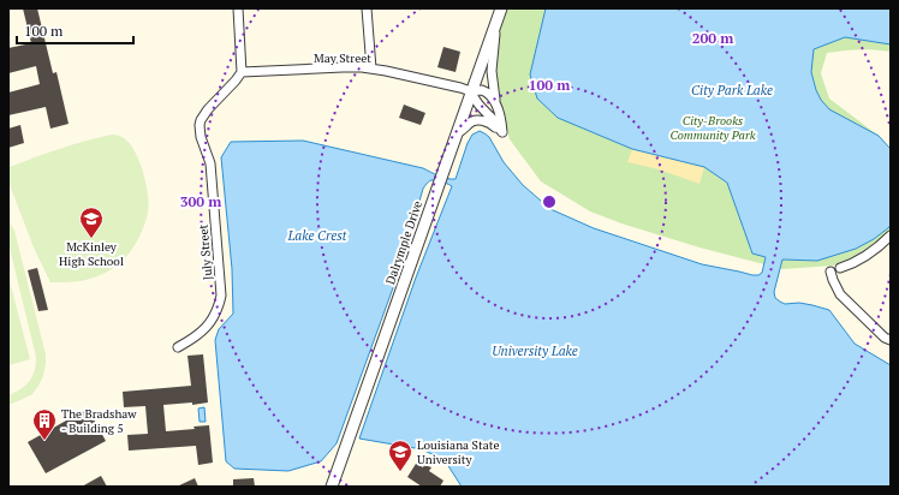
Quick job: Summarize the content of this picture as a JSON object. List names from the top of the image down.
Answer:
{
  "streets": {
    "street": ["May Street", "Dalrymple Drive", "July Street"]
  },
  "crossings": [
    ["May Street", "Dalrymple Drive"],
    ["May Street", "July Street"]
  ],
  "water": ["City Park Lake", "Lake Crest", "University Lake"],
  "parks": ["City-Brooks Community Park"],
  "places": {
    "school or university": ["McKinley High School", "Louisiana State University"],
    "building": ["The Bradshaw - Building 5"]
  },
  "scale_bar": "100 m",
  "rings": ["200 m", "100 m", "300 m"]
}
